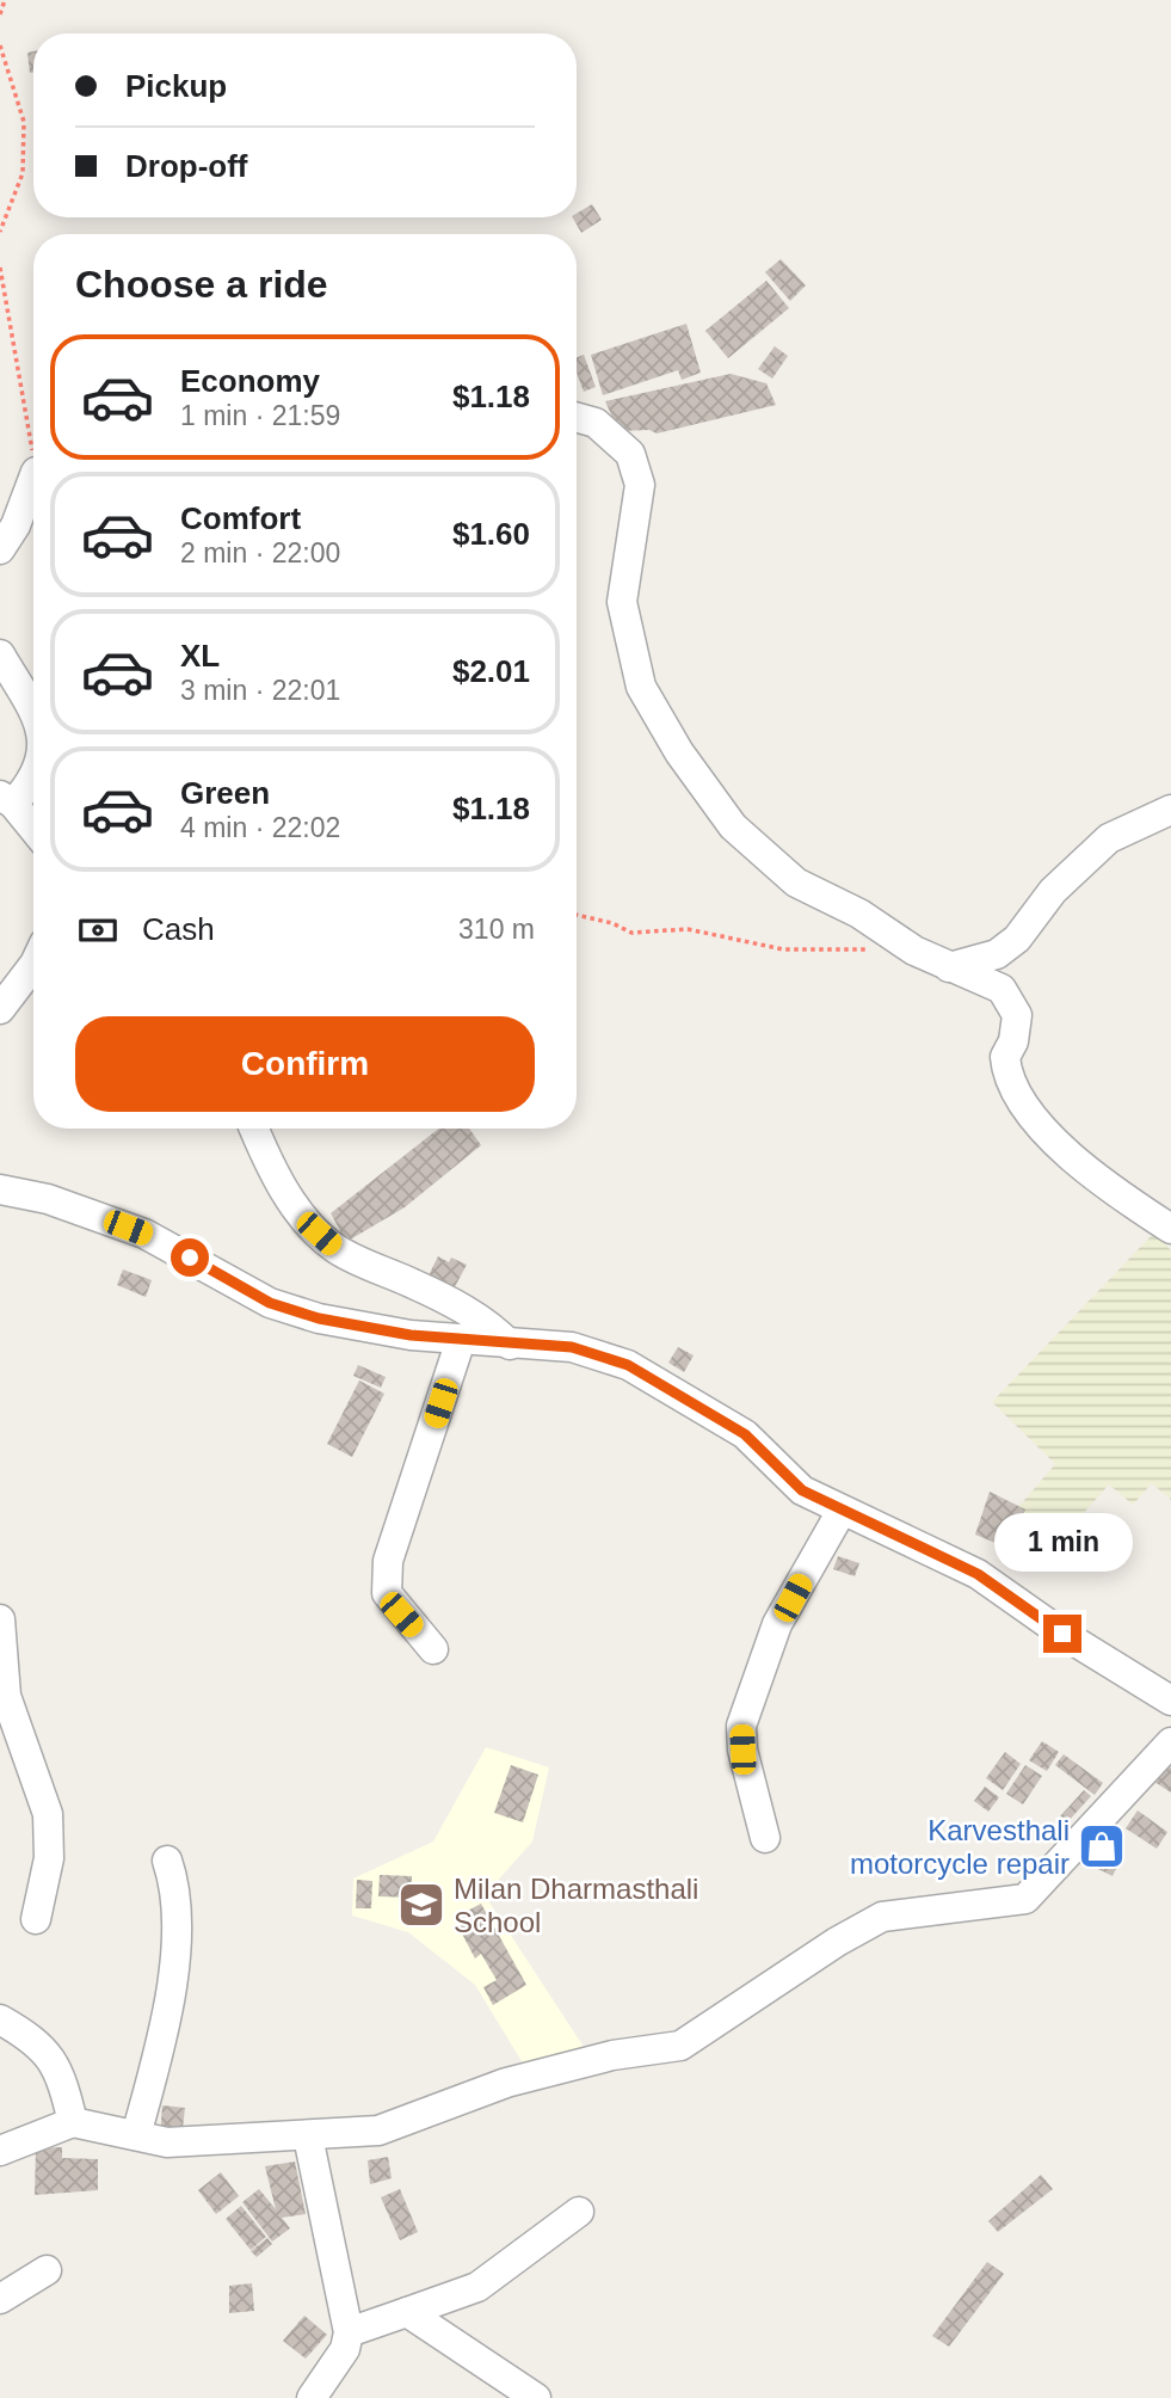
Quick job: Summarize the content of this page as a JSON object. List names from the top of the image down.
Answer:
{
  "places": {
    "shop": ["Karvesthali motorcycle repair"],
    "school or university": ["Milan Dharmasthali School"]
  },
  "page": {
    "banner": ["Pickup", "Drop-off"],
    "heading": "Choose a ride",
    "list": [
      {
        "name": "Economy",
        "note": "1 min · 21:59",
        "value": "$1.18"
      },
      {
        "name": "Comfort",
        "note": "2 min · 22:00",
        "value": "$1.60"
      },
      {
        "name": "XL",
        "note": "3 min · 22:01",
        "value": "$2.01"
      },
      {
        "name": "Green",
        "note": "4 min · 22:02",
        "value": "$1.18"
      }
    ],
    "pay": ["Cash", "310 m"],
    "buttons": "Confirm",
    "bubble": "1 min"
  }
}
